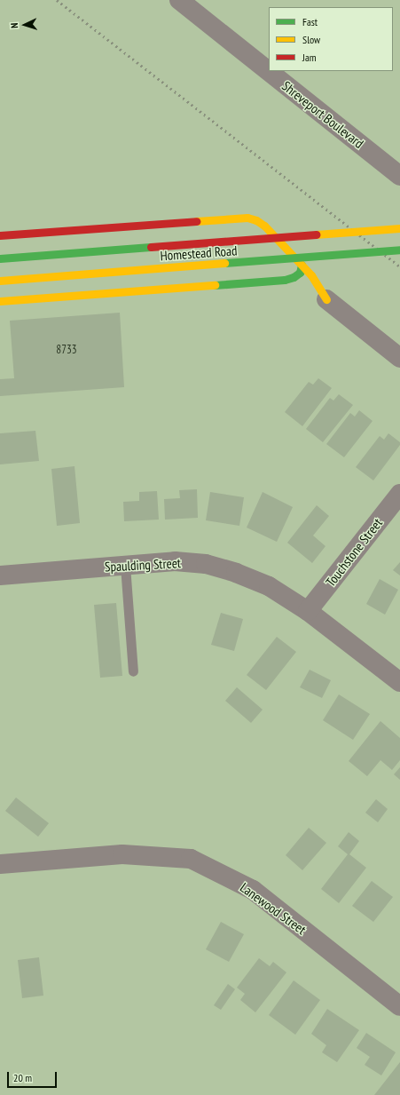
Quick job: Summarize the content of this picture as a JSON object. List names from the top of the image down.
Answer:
{
  "streets": {
    "main road": ["Homestead Road"],
    "street": [
      "Shreveport Boulevard",
      "Touchstone Street",
      "Spaulding Street",
      "Lanewood Street"
    ]
  },
  "crossings": [
    ["Touchstone Street", "Spaulding Street"]
  ],
  "house_numbers": ["8733"],
  "legend": ["Fast", "Slow", "Jam"],
  "scale_bar": "20 m",
  "north": "left"
}
